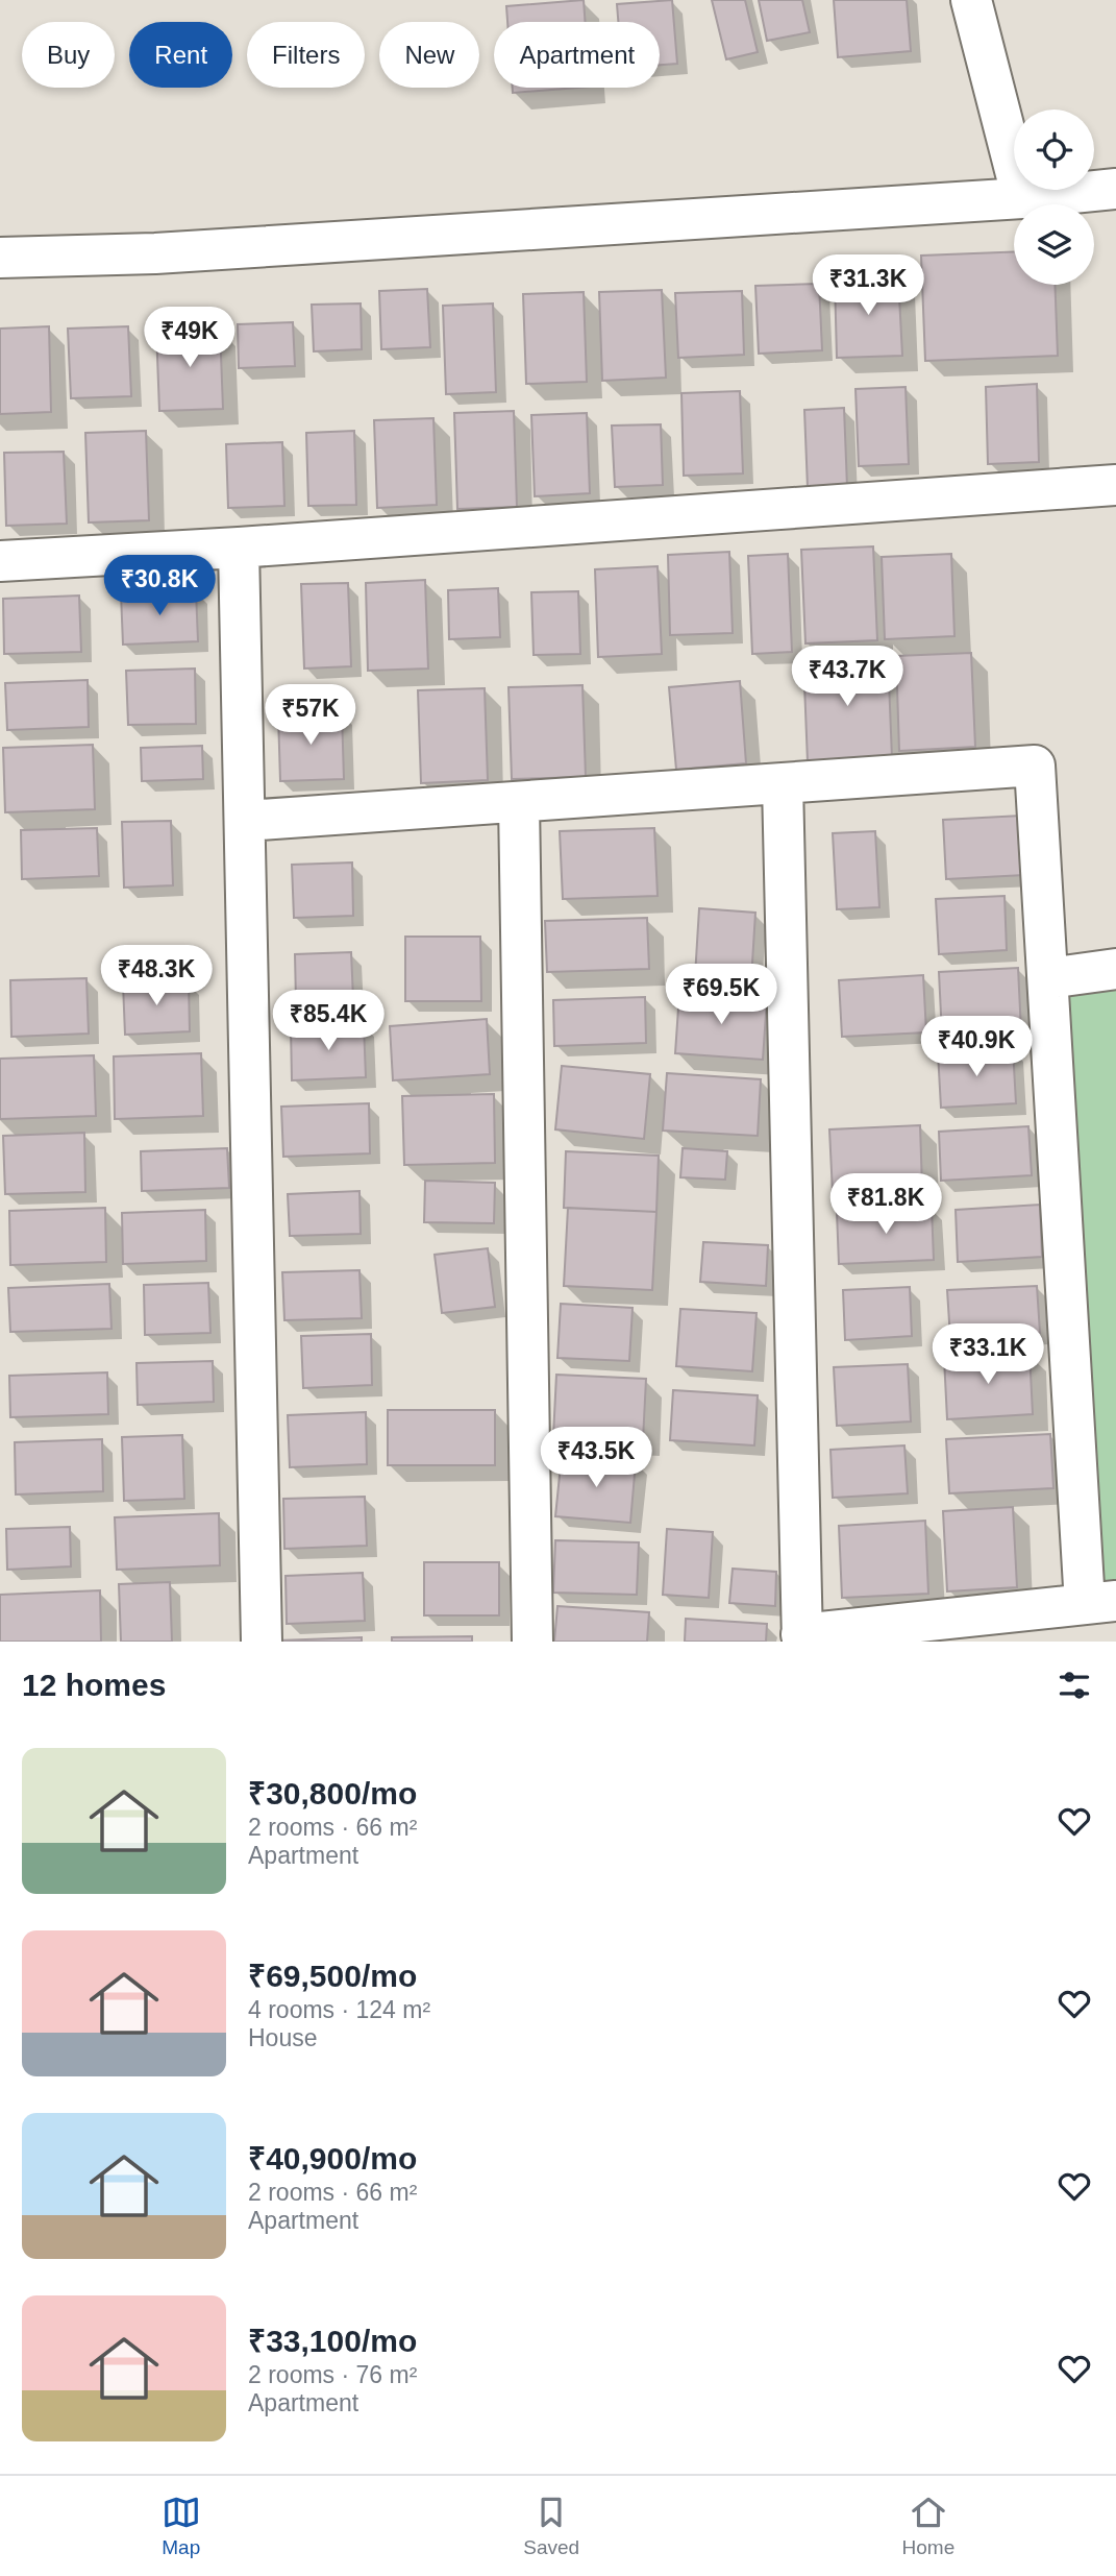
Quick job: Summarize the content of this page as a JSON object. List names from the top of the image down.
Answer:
{
  "page": {
    "chip": [
      "Buy",
      "Rent",
      "Filters",
      "New",
      "Apartment"
    ],
    "price": [
      "₹31.3K",
      "₹49K",
      "₹30.8K",
      "₹43.7K",
      "₹57K",
      "₹48.3K",
      "₹69.5K",
      "₹85.4K",
      "₹40.9K",
      "₹81.8K",
      "₹33.1K",
      "₹43.5K"
    ],
    "heading": "12 homes",
    "list": [
      {
        "name": "₹30,800/mo",
        "note": "2 rooms · 66 m² · Apartment"
      },
      {
        "name": "₹69,500/mo",
        "note": "4 rooms · 124 m² · House"
      },
      {
        "name": "₹40,900/mo",
        "note": "2 rooms · 66 m² · Apartment"
      },
      {
        "name": "₹33,100/mo",
        "note": "2 rooms · 76 m² · Apartment"
      }
    ],
    "tabs": ["Map", "Saved", "Home"]
  }
}
